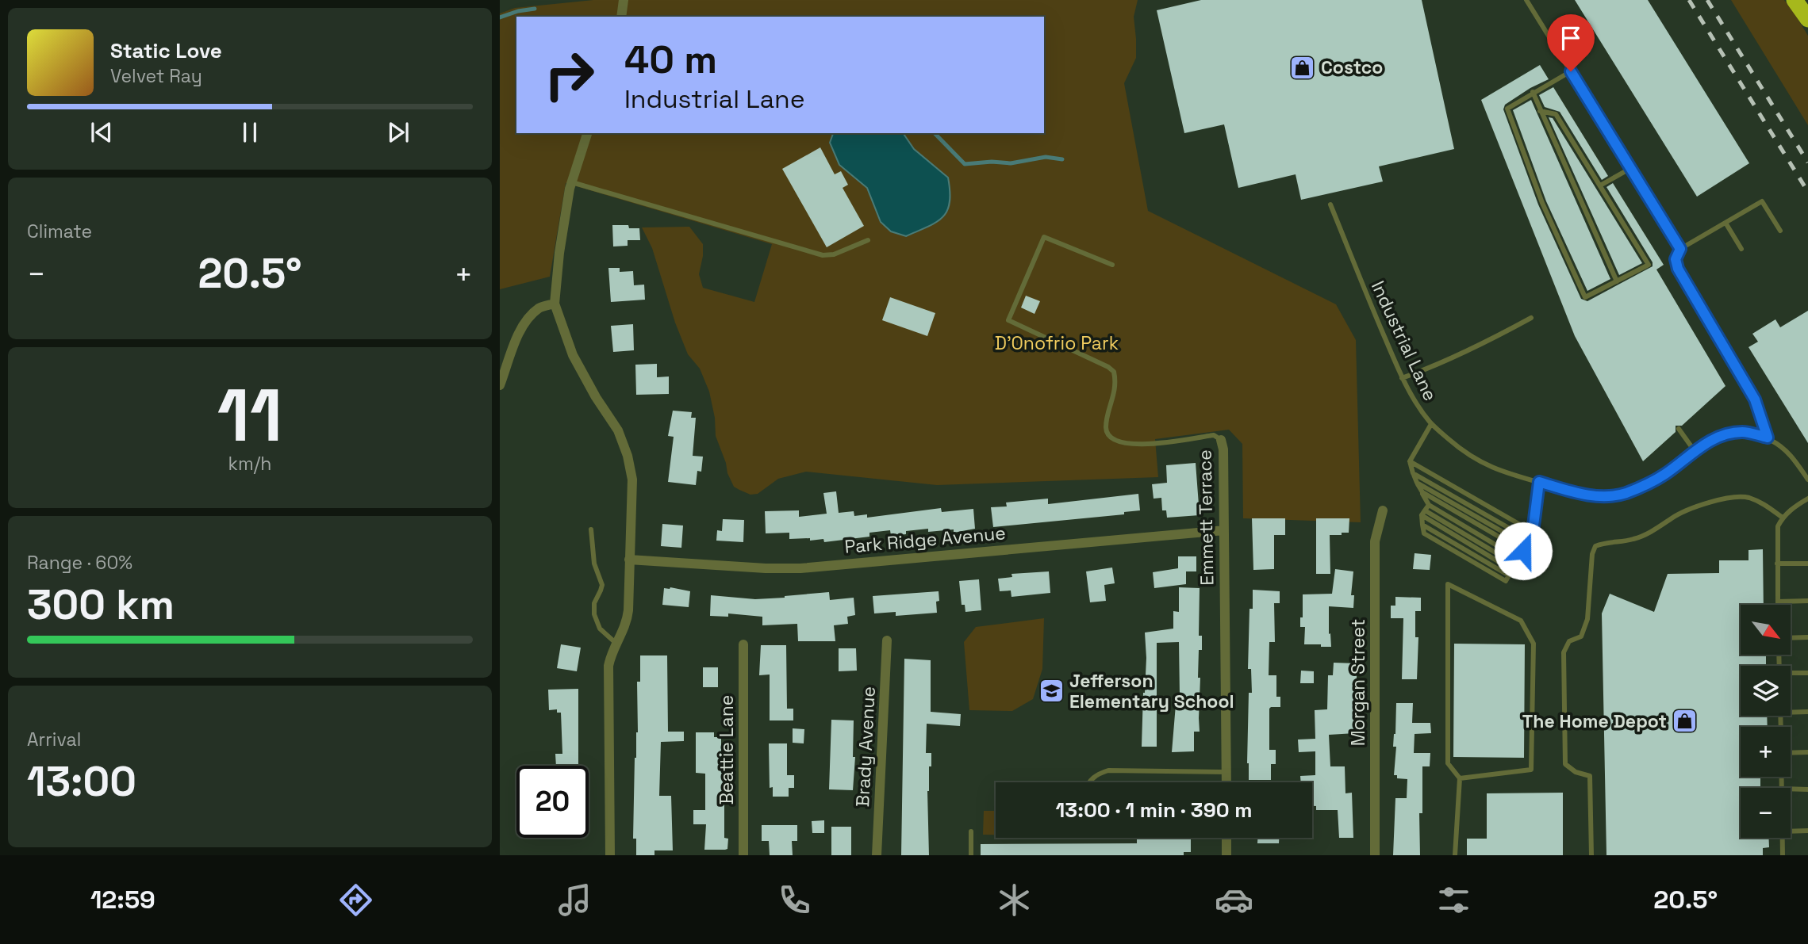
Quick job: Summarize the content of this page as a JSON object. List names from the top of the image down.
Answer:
{
  "streets": {
    "street": [
      "Emmett Terrace",
      "Park Ridge Avenue",
      "Morgan Street",
      "Brady Avenue",
      "Beattie Lane"
    ],
    "lane": ["Industrial Lane"]
  },
  "crossings": [
    ["Emmett Terrace", "Park Ridge Avenue"]
  ],
  "parks": ["D'Onofrio Park"],
  "places": {
    "shop": ["Costco", "The Home Depot"],
    "school or university": ["Jefferson Elementary School"]
  },
  "north": "bottom right",
  "page": {
    "turn": ["40 m", "Industrial Lane"],
    "song": ["Static Love", "Velvet Ray"],
    "tile": [
      "Climate",
      ["11", "km/h"],
      ["Range · 60%", "300 km"],
      ["Arrival", "13:00"]
    ],
    "heat": ["−", "20.5°", "+"],
    "map_buttons": ["+", "−"],
    "limit": "20",
    "trip": "13:00 · 1 min · 390 m",
    "tabs": ["12:59", "20.5°"]
  }
}
